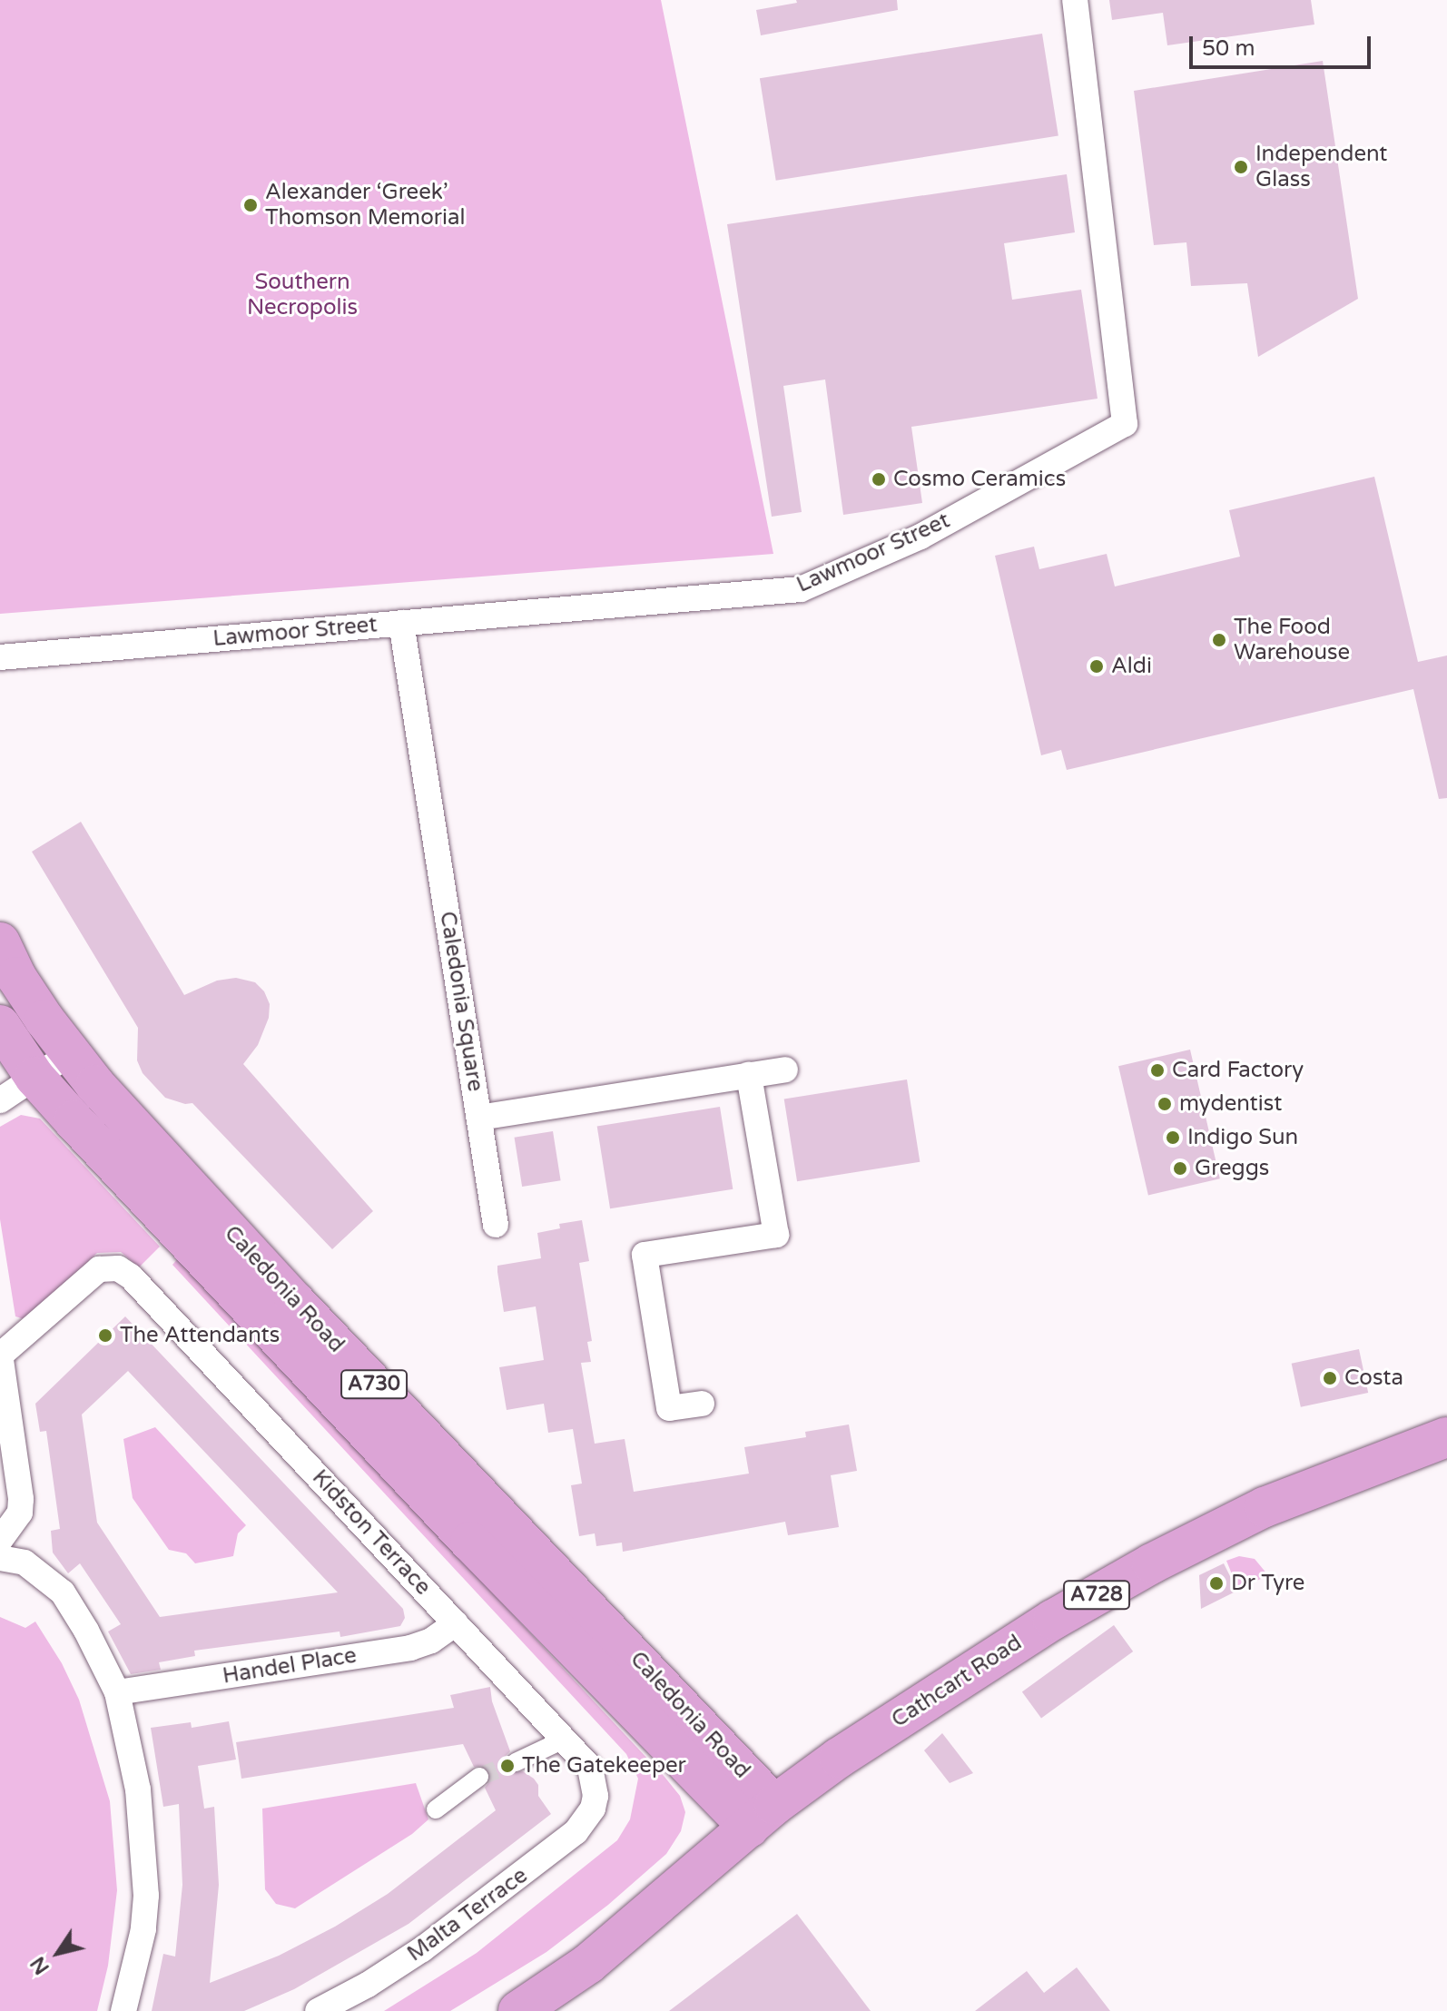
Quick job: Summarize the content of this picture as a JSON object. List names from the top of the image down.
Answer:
{
  "streets": {
    "main road": [
      "Caledonia Road",
      "A730",
      "A728",
      "Cathcart Road"
    ],
    "street": [
      "Lawmoor Street",
      "Caledonia Square",
      "Kidston Terrace",
      "Handel Place",
      "Malta Terrace"
    ]
  },
  "crossings": [
    ["Lawmoor Street", "Caledonia Square"],
    ["Caledonia Road", "Cathcart Road"],
    ["Kidston Terrace", "Handel Place"],
    ["Kidston Terrace", "Malta Terrace"]
  ],
  "parks": ["Southern Necropolis"],
  "places": [
    "Independent Glass",
    "Alexander ‘Greek’ Thomson Memorial",
    "Cosmo Ceramics",
    "The Food Warehouse",
    "Aldi",
    "Card Factory",
    "mydentist",
    "Indigo Sun",
    "Greggs",
    "The Attendants",
    "Costa",
    "Dr Tyre",
    "The Gatekeeper"
  ],
  "scale_bar": "50 m",
  "north": "bottom left"
}
